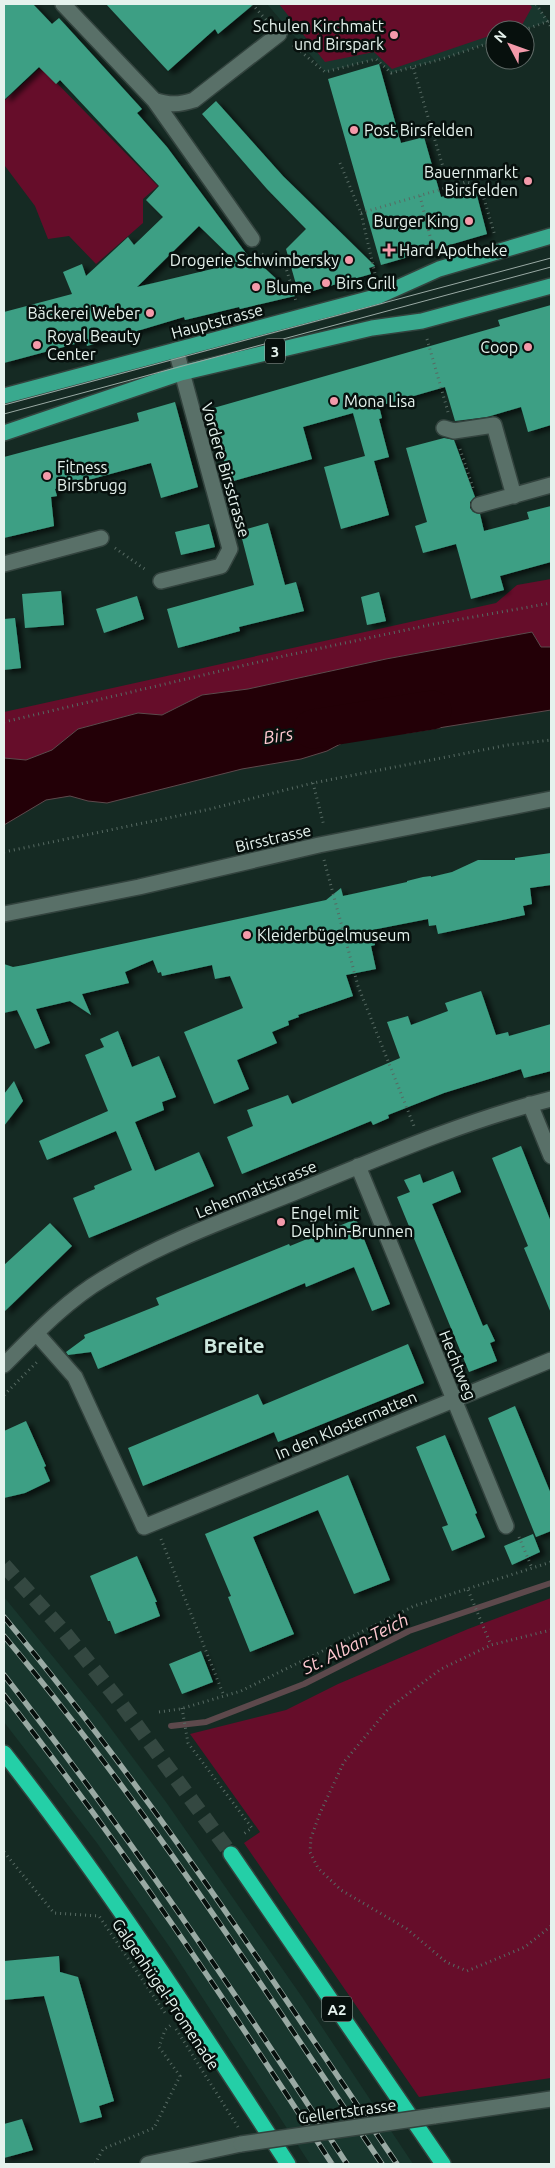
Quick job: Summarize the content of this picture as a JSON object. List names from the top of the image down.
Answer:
{
  "streets": {
    "highway": ["A2"],
    "main road": ["Hauptstrasse", "3"],
    "street": [
      "Vordere Birsstrasse",
      "Birsstrasse",
      "Lehenmattstrasse",
      "Hechtweg",
      "In den Klostermatten",
      "Gellertstrasse"
    ],
    "path": ["Galgenhügel-Promenade"]
  },
  "crossings": [
    ["Hauptstrasse", "Vordere Birsstrasse"],
    ["3", "Vordere Birsstrasse"],
    ["Lehenmattstrasse", "Hechtweg"],
    ["Hechtweg", "In den Klostermatten"],
    ["Galgenhügel-Promenade", "Gellertstrasse"]
  ],
  "districts": ["Breite"],
  "water": ["Birs", "St. Alban-Teich"],
  "places": {
    "other": [
      "Schulen Kirchmatt und Birspark",
      "Post Birsfelden",
      "Bauernmarkt Birsfelden",
      "Burger King",
      "Drogerie Schwimbersky",
      "Birs Grill",
      "Blume",
      "Bäckerei Weber",
      "Royal Beauty Center",
      "Coop",
      "Mona Lisa",
      "Fitness Birsbrugg",
      "Kleiderbügelmuseum",
      "Engel mit Delphin-Brunnen"
    ],
    "health": ["Hard Apotheke"]
  },
  "north": "top left"
}
